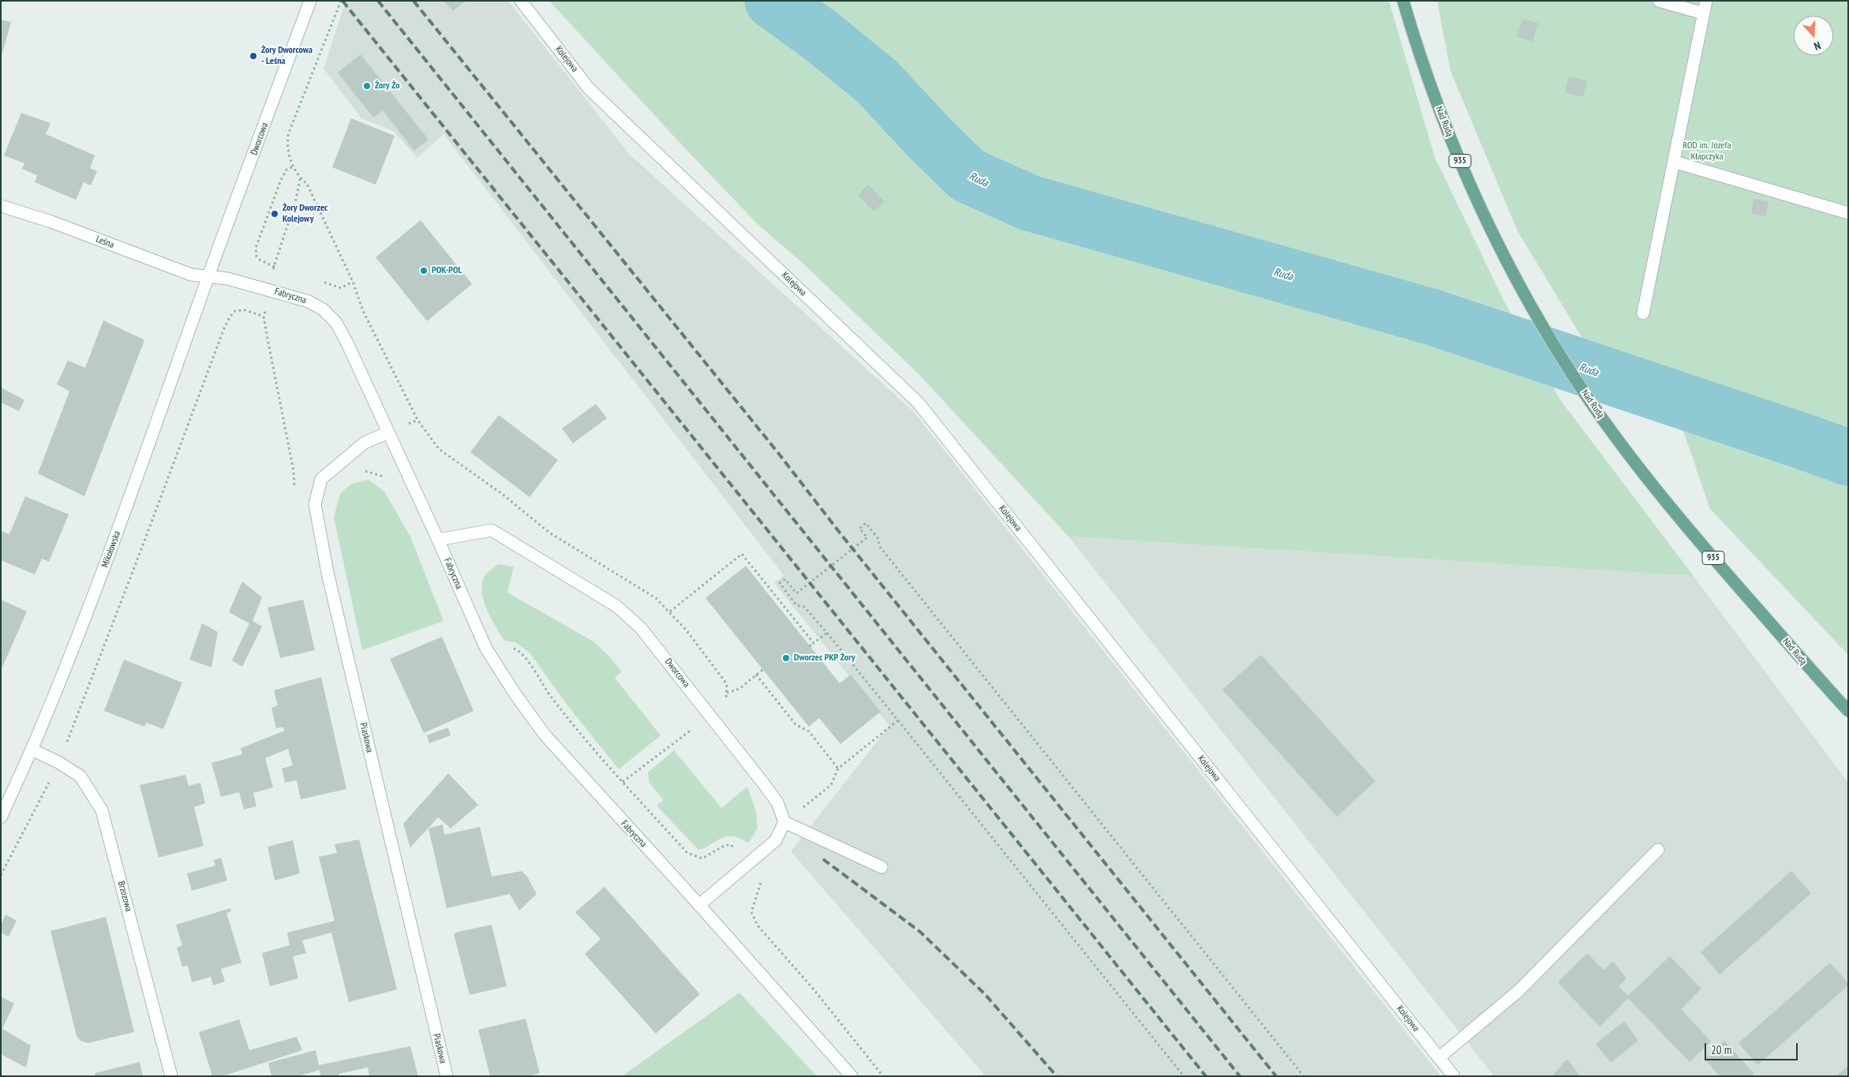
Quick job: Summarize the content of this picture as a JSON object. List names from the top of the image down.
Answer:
{
  "streets": {
    "main road": ["Nad Rudą", "935"],
    "street": [
      "Kolejowa",
      "Dworcowa",
      "Leśna",
      "Fabryczna",
      "Mikołowska",
      "Piaskowa",
      "Brzozowa"
    ]
  },
  "crossings": [
    ["Dworcowa", "Leśna"],
    ["Dworcowa", "Fabryczna"],
    ["Dworcowa", "Mikołowska"],
    ["Leśna", "Fabryczna"],
    ["Leśna", "Mikołowska"],
    ["Fabryczna", "Mikołowska"],
    ["Fabryczna", "Piaskowa"],
    ["Mikołowska", "Brzozowa"]
  ],
  "water": ["Ruda"],
  "parks": ["ROD im. Józefa Kłapczyka"],
  "places": [
    "Żory Dworcowa - Leśna",
    "Żory Żo",
    "Żory Dworzec Kolejowy",
    "POK-POL",
    "Dworzec PKP Żory"
  ],
  "scale_bar": "20 m",
  "north": "bottom"
}
